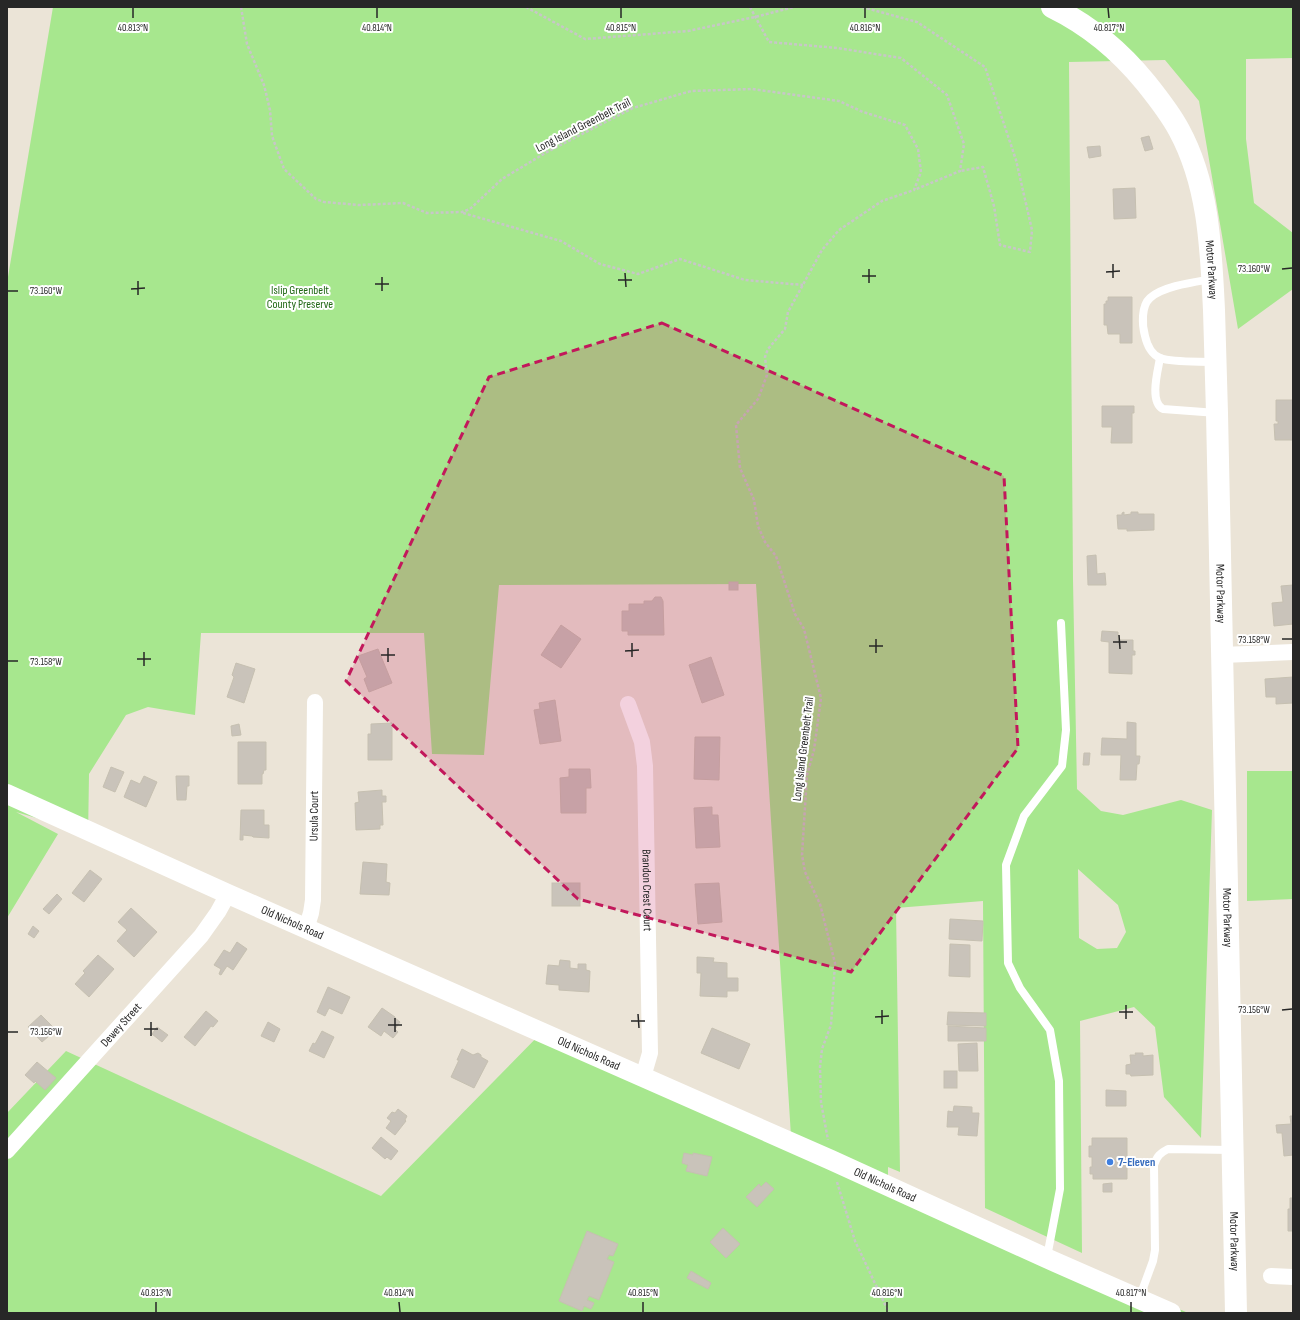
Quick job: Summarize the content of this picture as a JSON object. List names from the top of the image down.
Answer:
{
  "streets": {
    "main road": ["Motor Parkway"],
    "street": [
      "Ursula Court",
      "Brandon Crest Court",
      "Old Nichols Road",
      "Dewey Street"
    ],
    "path": ["Long Island Greenbelt Trail"]
  },
  "crossings": [
    ["Long Island Greenbelt Trail", "Old Nichols Road"],
    ["Ursula Court", "Old Nichols Road"],
    ["Brandon Crest Court", "Old Nichols Road"],
    ["Old Nichols Road", "Dewey Street"]
  ],
  "parks": ["Islip Greenbelt County Preserve"],
  "places": ["7-Eleven"],
  "coordinates": [
    "40.813°N",
    "40.814°N",
    "40.815°N",
    "40.816°N",
    "40.817°N",
    "73.160°W",
    "73.158°W",
    "73.156°W"
  ]
}
